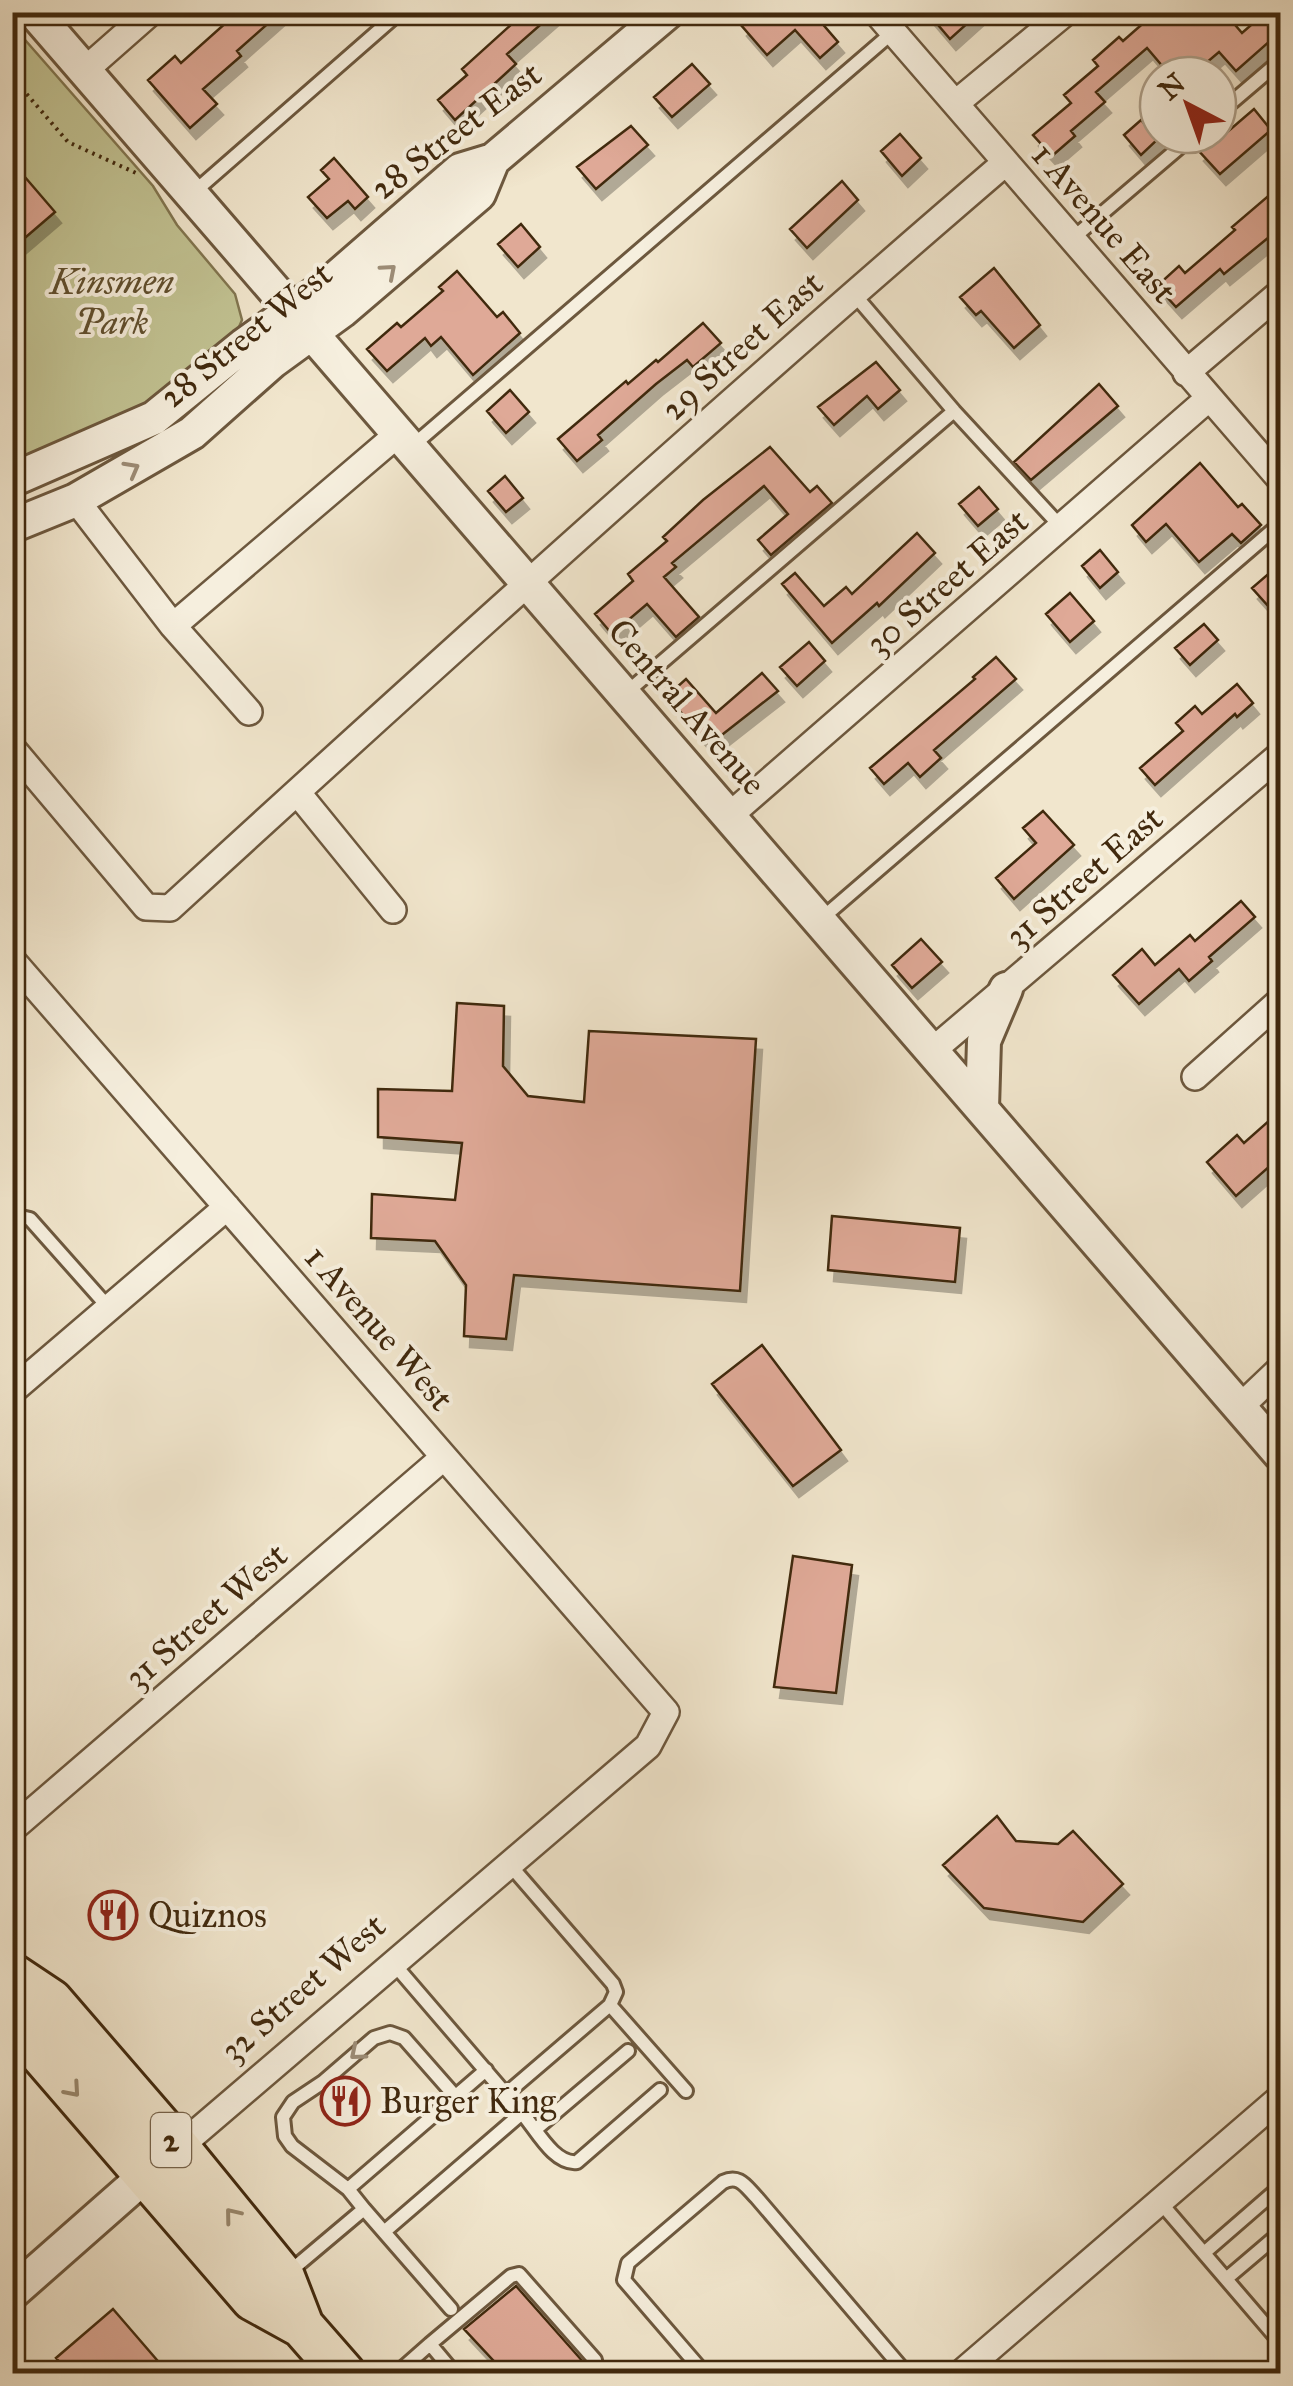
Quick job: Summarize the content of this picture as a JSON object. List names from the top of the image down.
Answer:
{
  "streets": {
    "highway": ["2"],
    "street": [
      "28 Street East",
      "1 Avenue East",
      "28 Street West",
      "29 Street East",
      "30 Street East",
      "Central Avenue",
      "31 Street East",
      "1 Avenue West",
      "31 Street West",
      "32 Street West"
    ]
  },
  "crossings": [
    ["28 Street East", "28 Street West"],
    ["28 Street East", "Central Avenue"],
    ["1 Avenue East", "29 Street East"],
    ["1 Avenue East", "30 Street East"],
    ["28 Street West", "Central Avenue"],
    ["29 Street East", "Central Avenue"],
    ["30 Street East", "Central Avenue"],
    ["Central Avenue", "31 Street East"],
    ["1 Avenue West", "31 Street West"],
    ["1 Avenue West", "32 Street West"],
    ["32 Street West", "2"]
  ],
  "parks": ["Kinsmen Park"],
  "places": {
    "restaurant": ["Quiznos", "Burger King"]
  },
  "north": "top left"
}
